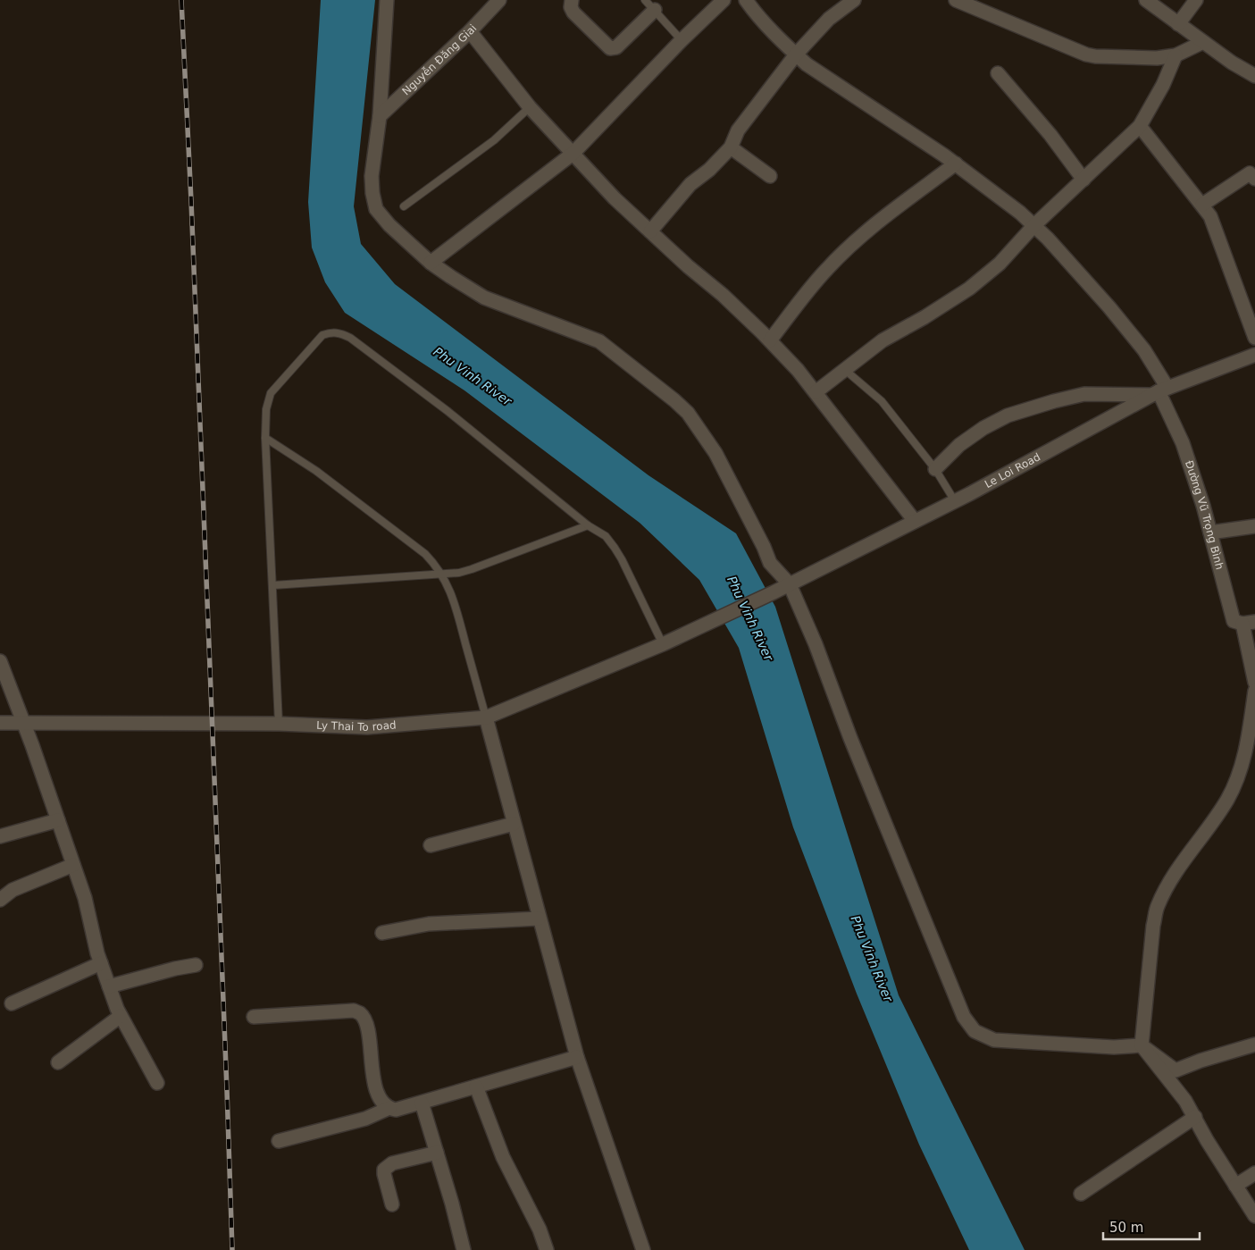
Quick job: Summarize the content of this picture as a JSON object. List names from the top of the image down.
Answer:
{
  "streets": {
    "street": [
      "Nguyễn Đăng Giai",
      "Le Loi Road",
      "Đường Vũ Trọng Bình",
      "Ly Thai To road"
    ]
  },
  "crossings": [
    ["Le Loi Road", "Đường Vũ Trọng Bình"],
    ["Le Loi Road", "Ly Thai To road"]
  ],
  "water": ["Phu Vinh River"],
  "scale_bar": "50 m"
}
